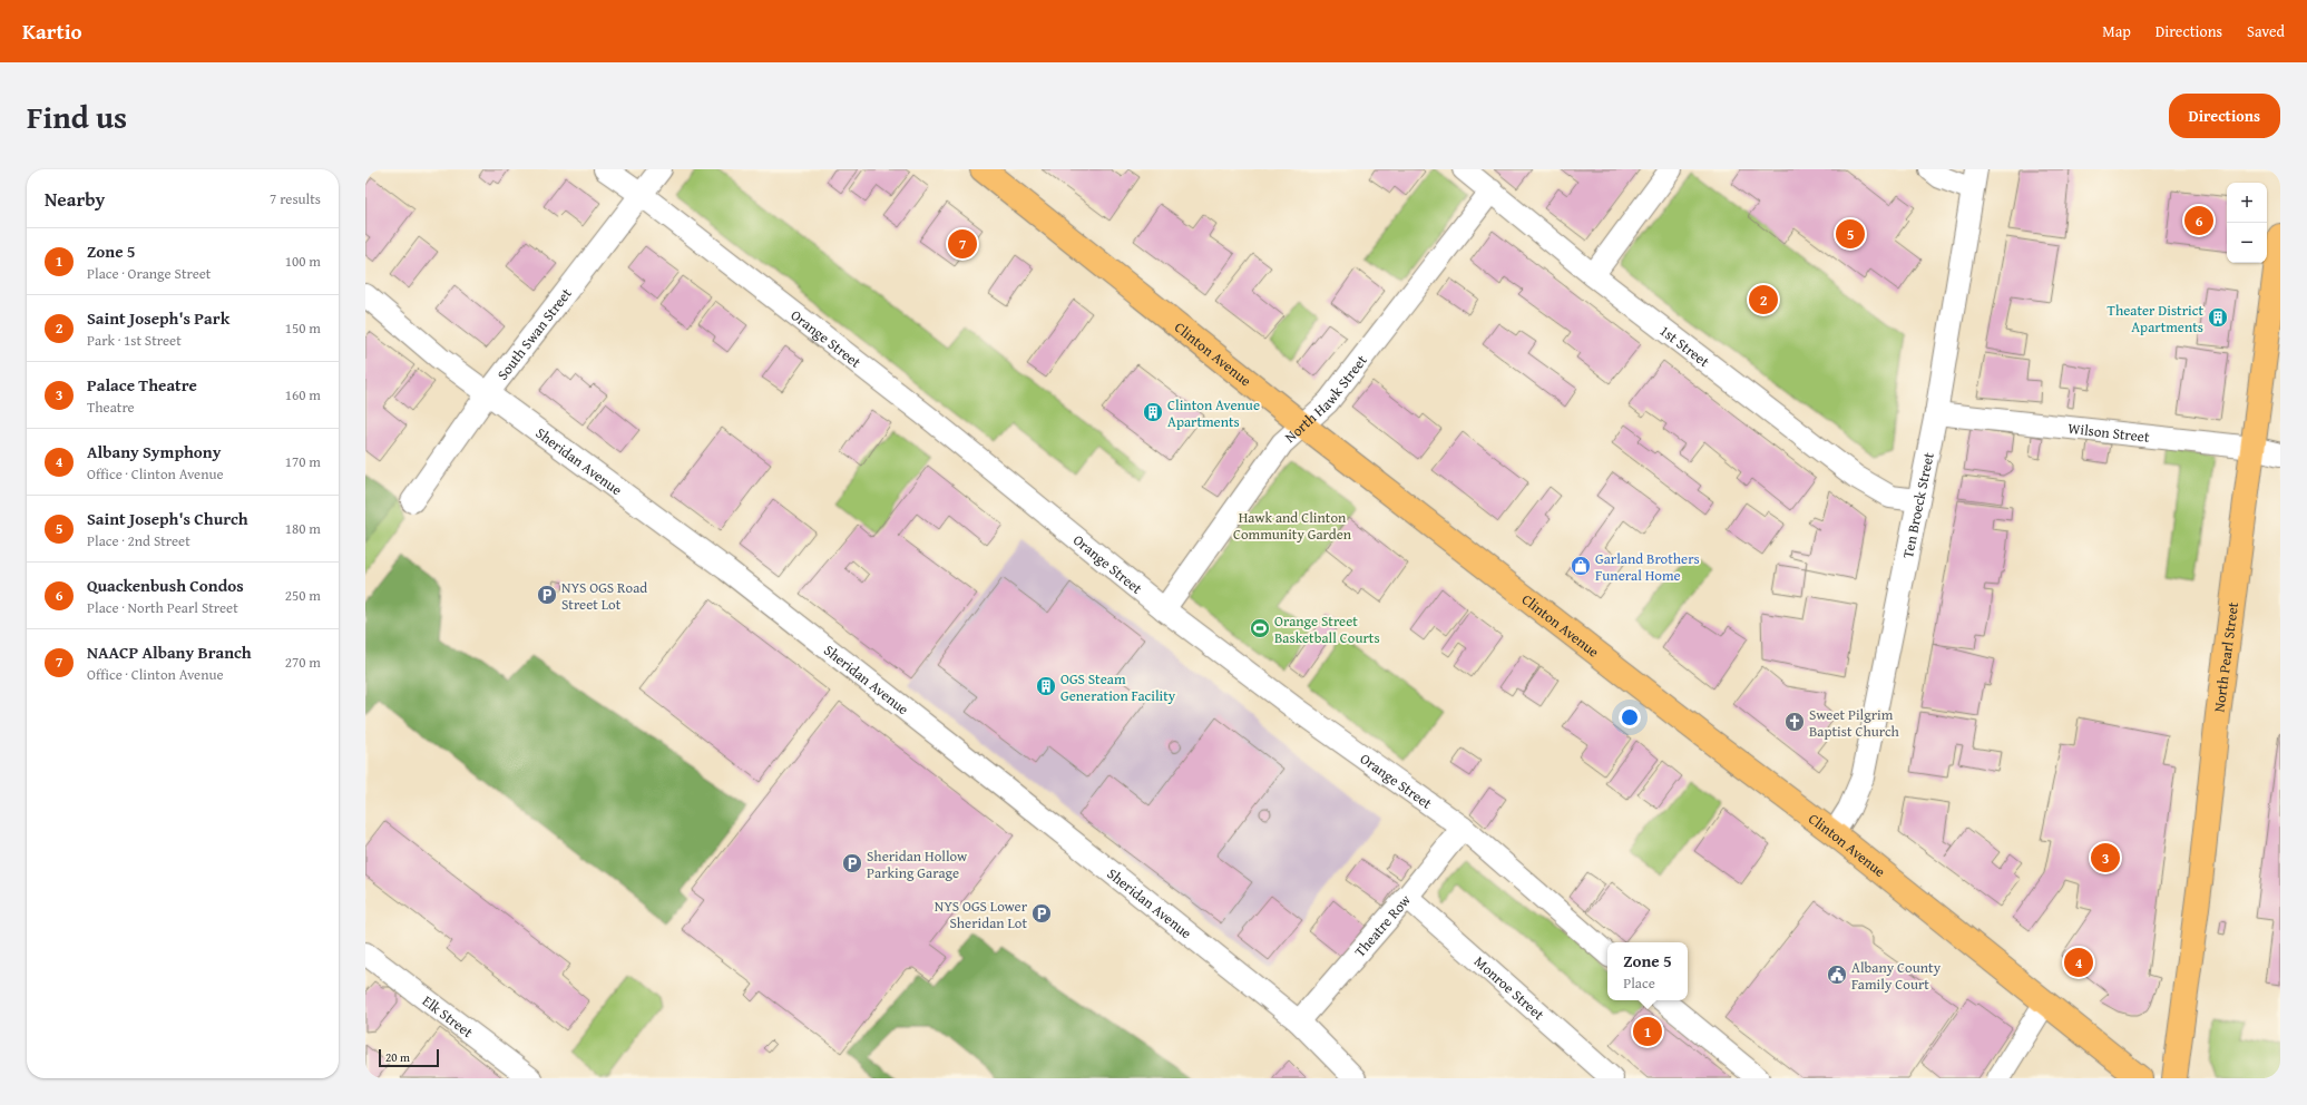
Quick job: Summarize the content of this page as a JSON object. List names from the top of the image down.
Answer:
{
  "streets": {
    "main road": ["Clinton Avenue", "North Pearl Street"],
    "street": [
      "South Swan Street",
      "Orange Street",
      "1st Street",
      "North Hawk Street",
      "Wilson Street",
      "Sheridan Avenue",
      "Ten Broeck Street",
      "Theatre Row",
      "Monroe Street",
      "Elk Street"
    ]
  },
  "crossings": [
    ["South Swan Street", "Orange Street"],
    ["South Swan Street", "Sheridan Avenue"],
    ["Orange Street", "North Hawk Street"],
    ["Orange Street", "Theatre Row"],
    ["1st Street", "North Hawk Street"],
    ["1st Street", "Ten Broeck Street"],
    ["Clinton Avenue", "North Hawk Street"],
    ["Clinton Avenue", "Ten Broeck Street"],
    ["Wilson Street", "Ten Broeck Street"],
    ["Wilson Street", "North Pearl Street"],
    ["Sheridan Avenue", "Theatre Row"],
    ["Theatre Row", "Monroe Street"]
  ],
  "parks": ["Hawk and Clinton Community Garden"],
  "places": {
    "building": ["Theater District Apartments", "Clinton Avenue Apartments", "OGS Steam Generation Facility"],
    "shop": ["Garland Brothers Funeral Home"],
    "parking": ["NYS OGS Road Street Lot", "Sheridan Hollow Parking Garage", "NYS OGS Lower Sheridan Lot"],
    "sports": ["Orange Street Basketball Courts"],
    "church": ["Sweet Pilgrim Baptist Church"],
    "public building": ["Albany County Family Court"]
  },
  "scale_bar": "20 m",
  "page": {
    "header": "Kartio",
    "nav": ["Map", "Directions", "Saved"],
    "title": "Find us",
    "buttons": "Directions",
    "heading": ["Nearby", "7 results"],
    "map_buttons": ["+", "−"],
    "pins": [
      "6",
      "5",
      "7",
      "2",
      "3",
      "4",
      "1"
    ],
    "list": [
      {
        "mark": "1",
        "name": "Zone 5",
        "note": "Place · Orange Street",
        "value": "100 m"
      },
      {
        "mark": "2",
        "name": "Saint Joseph's Park",
        "note": "Park · 1st Street",
        "value": "150 m"
      },
      {
        "mark": "3",
        "name": "Palace Theatre",
        "note": "Theatre",
        "value": "160 m"
      },
      {
        "mark": "4",
        "name": "Albany Symphony",
        "note": "Office · Clinton Avenue",
        "value": "170 m"
      },
      {
        "mark": "5",
        "name": "Saint Joseph's Church",
        "note": "Place · 2nd Street",
        "value": "180 m"
      },
      {
        "mark": "6",
        "name": "Quackenbush Condos",
        "note": "Place · North Pearl Street",
        "value": "250 m"
      },
      {
        "mark": "7",
        "name": "NAACP Albany Branch",
        "note": "Office · Clinton Avenue",
        "value": "270 m"
      }
    ],
    "popup": ["Zone 5", "Place"],
    "scale": "20 m"
  }
}
